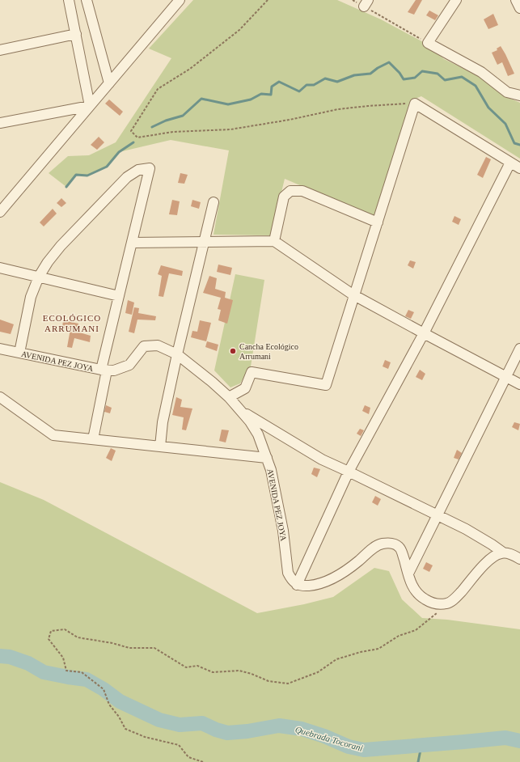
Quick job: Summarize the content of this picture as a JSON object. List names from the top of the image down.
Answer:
{
  "streets": {
    "street": ["AVENIDA PEZ JOYA"]
  },
  "districts": ["ECOLÓGICO ARRUMANI"],
  "water": ["Quebrada Tocorani"],
  "places": ["Cancha Ecológico Arrumani"]
}
